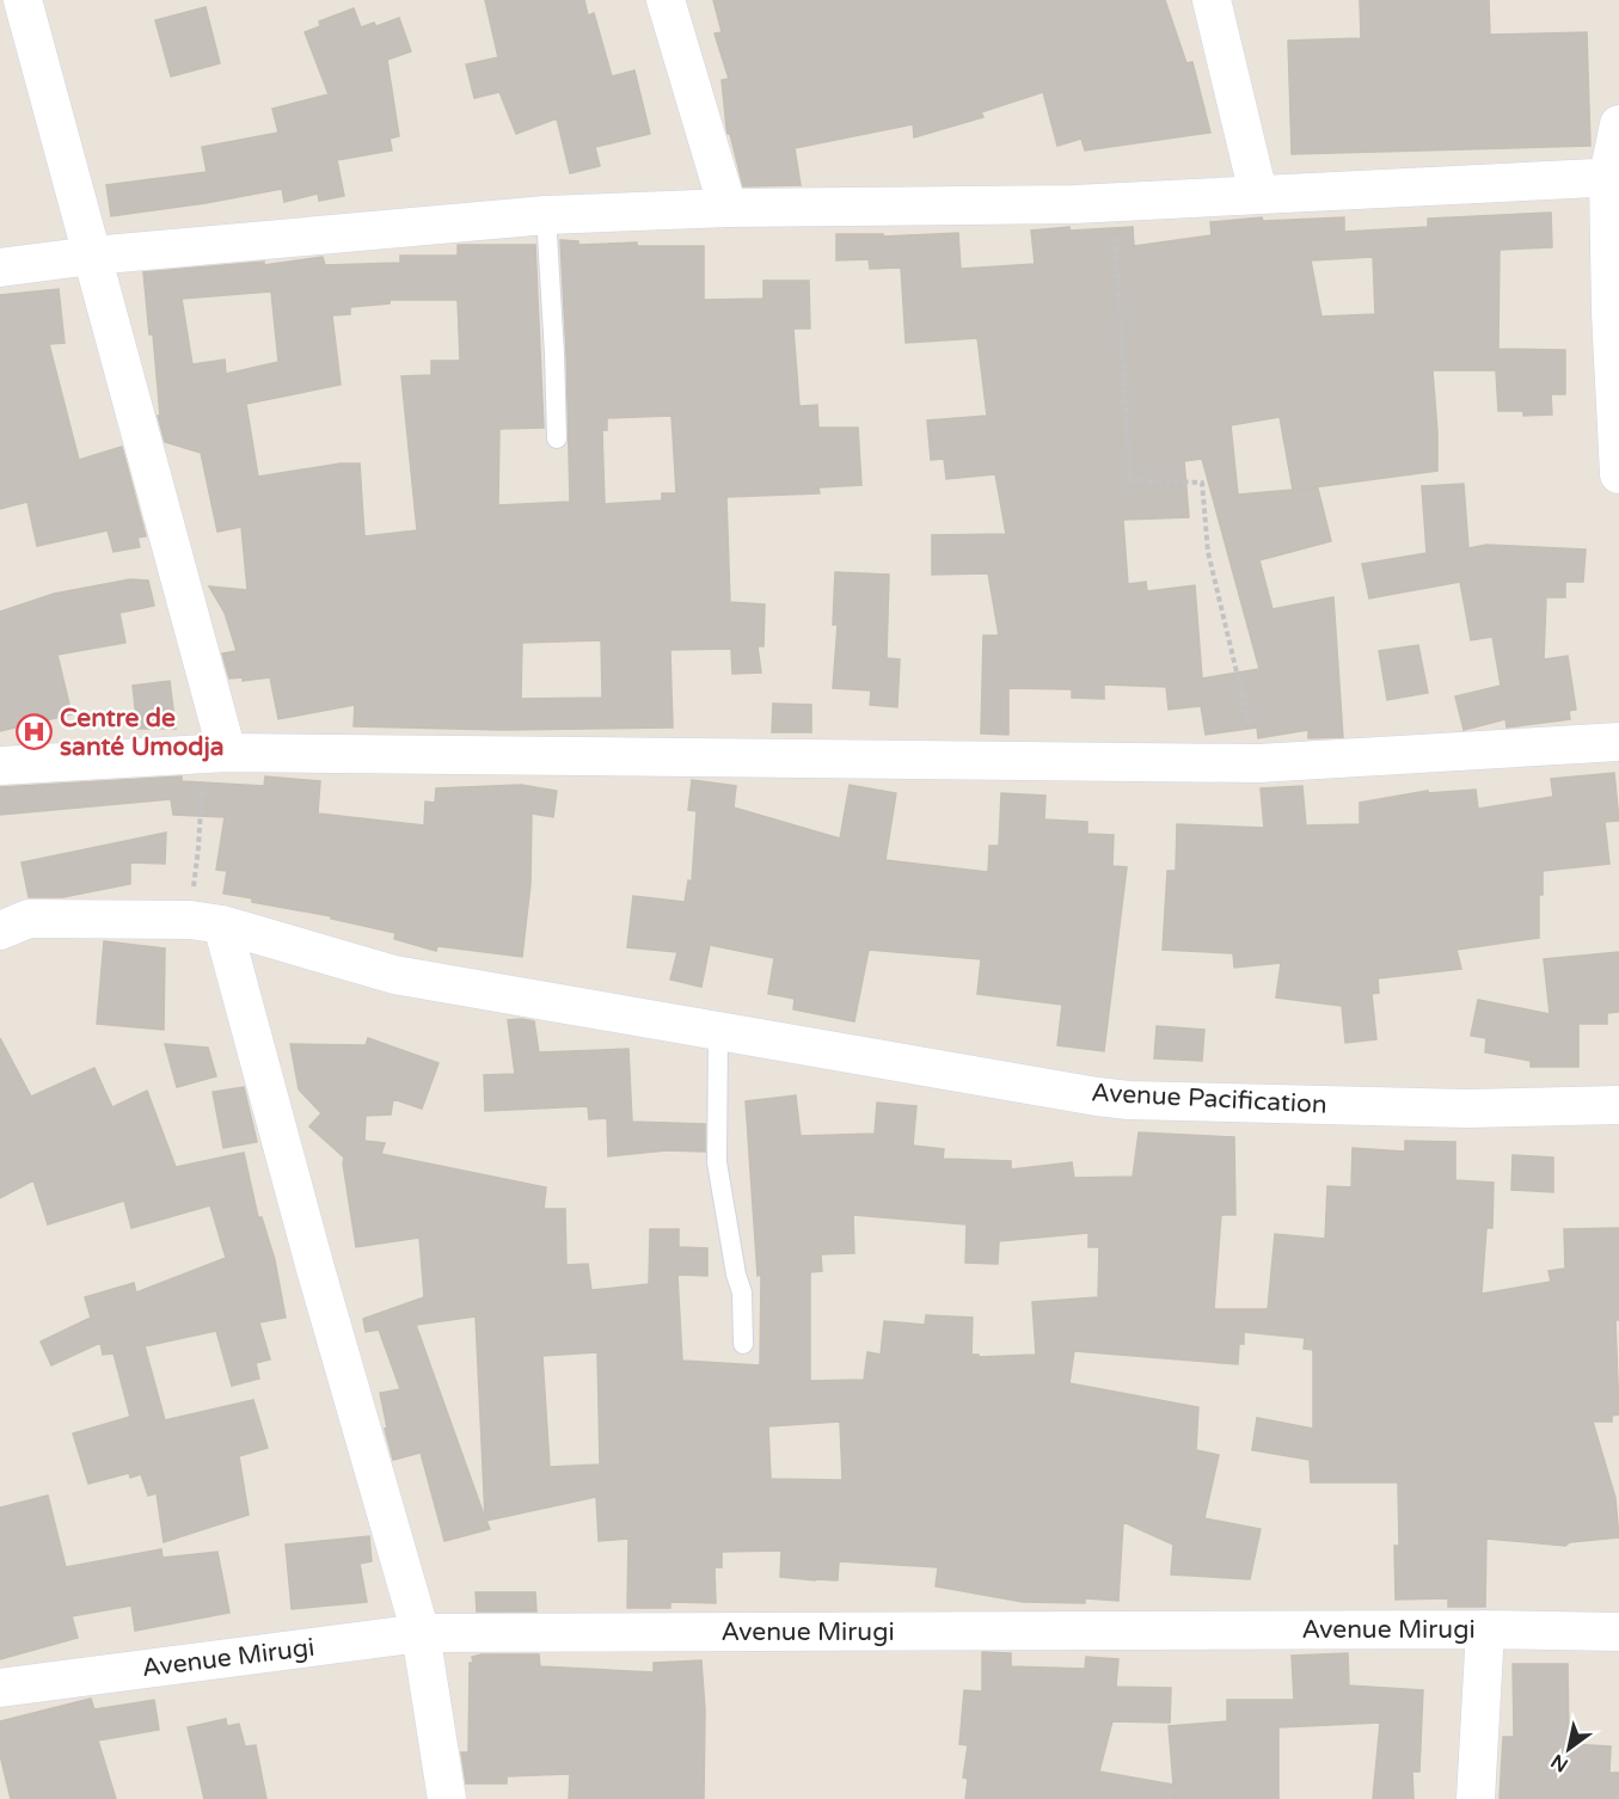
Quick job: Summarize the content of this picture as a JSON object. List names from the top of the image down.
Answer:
{
  "streets": {
    "street": ["Avenue Pacification", "Avenue Mirugi"]
  },
  "places": {
    "hospital": ["Centre de santé Umodja"]
  },
  "north": "bottom left"
}
